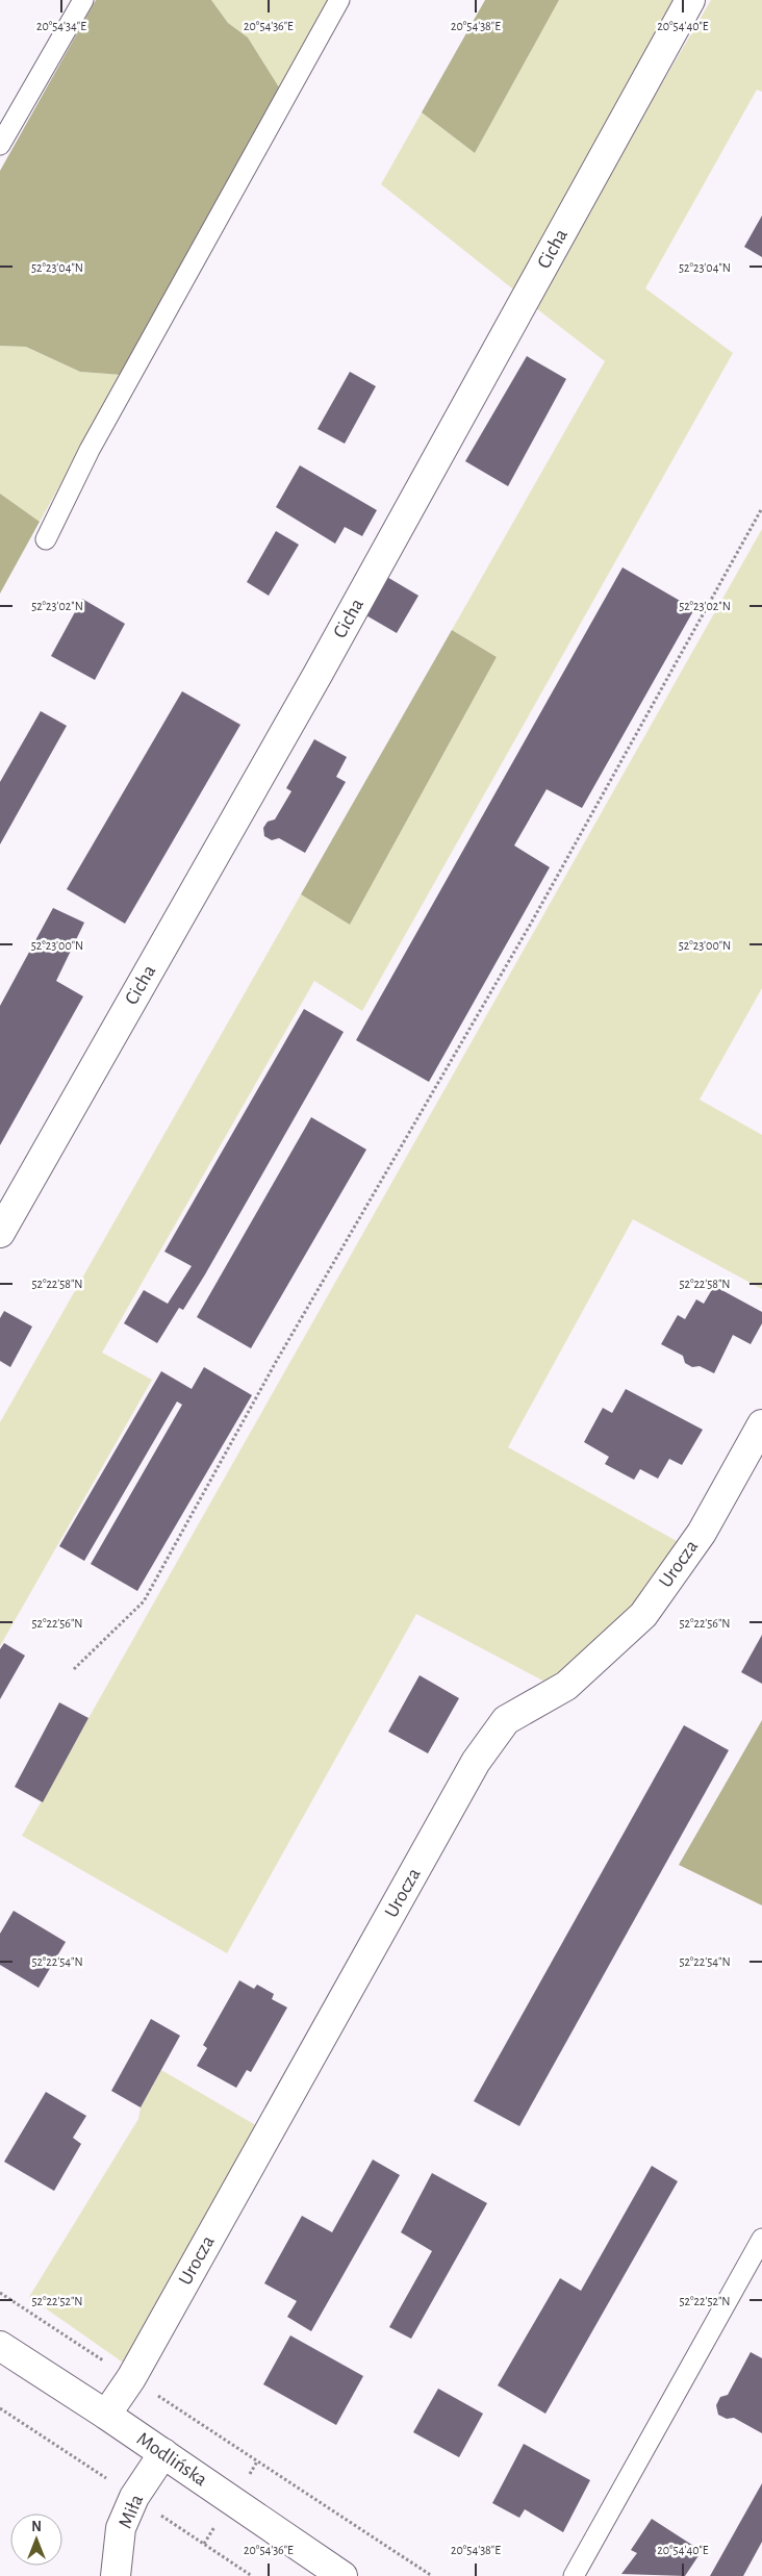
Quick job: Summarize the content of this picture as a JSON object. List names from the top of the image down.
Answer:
{
  "streets": {
    "street": [
      "Cicha",
      "Urocza",
      "Modlińska",
      "Miła"
    ]
  },
  "crossings": [
    ["Urocza", "Modlińska"],
    ["Modlińska", "Miła"]
  ],
  "north": "top",
  "coordinates": [
    "20°54'34\"E",
    "20°54'36\"E",
    "20°54'38\"E",
    "20°54'40\"E",
    "52°23'04\"N",
    "52°23'02\"N",
    "52°23'00\"N",
    "52°22'58\"N",
    "52°22'56\"N",
    "52°22'54\"N",
    "52°22'52\"N"
  ]
}
